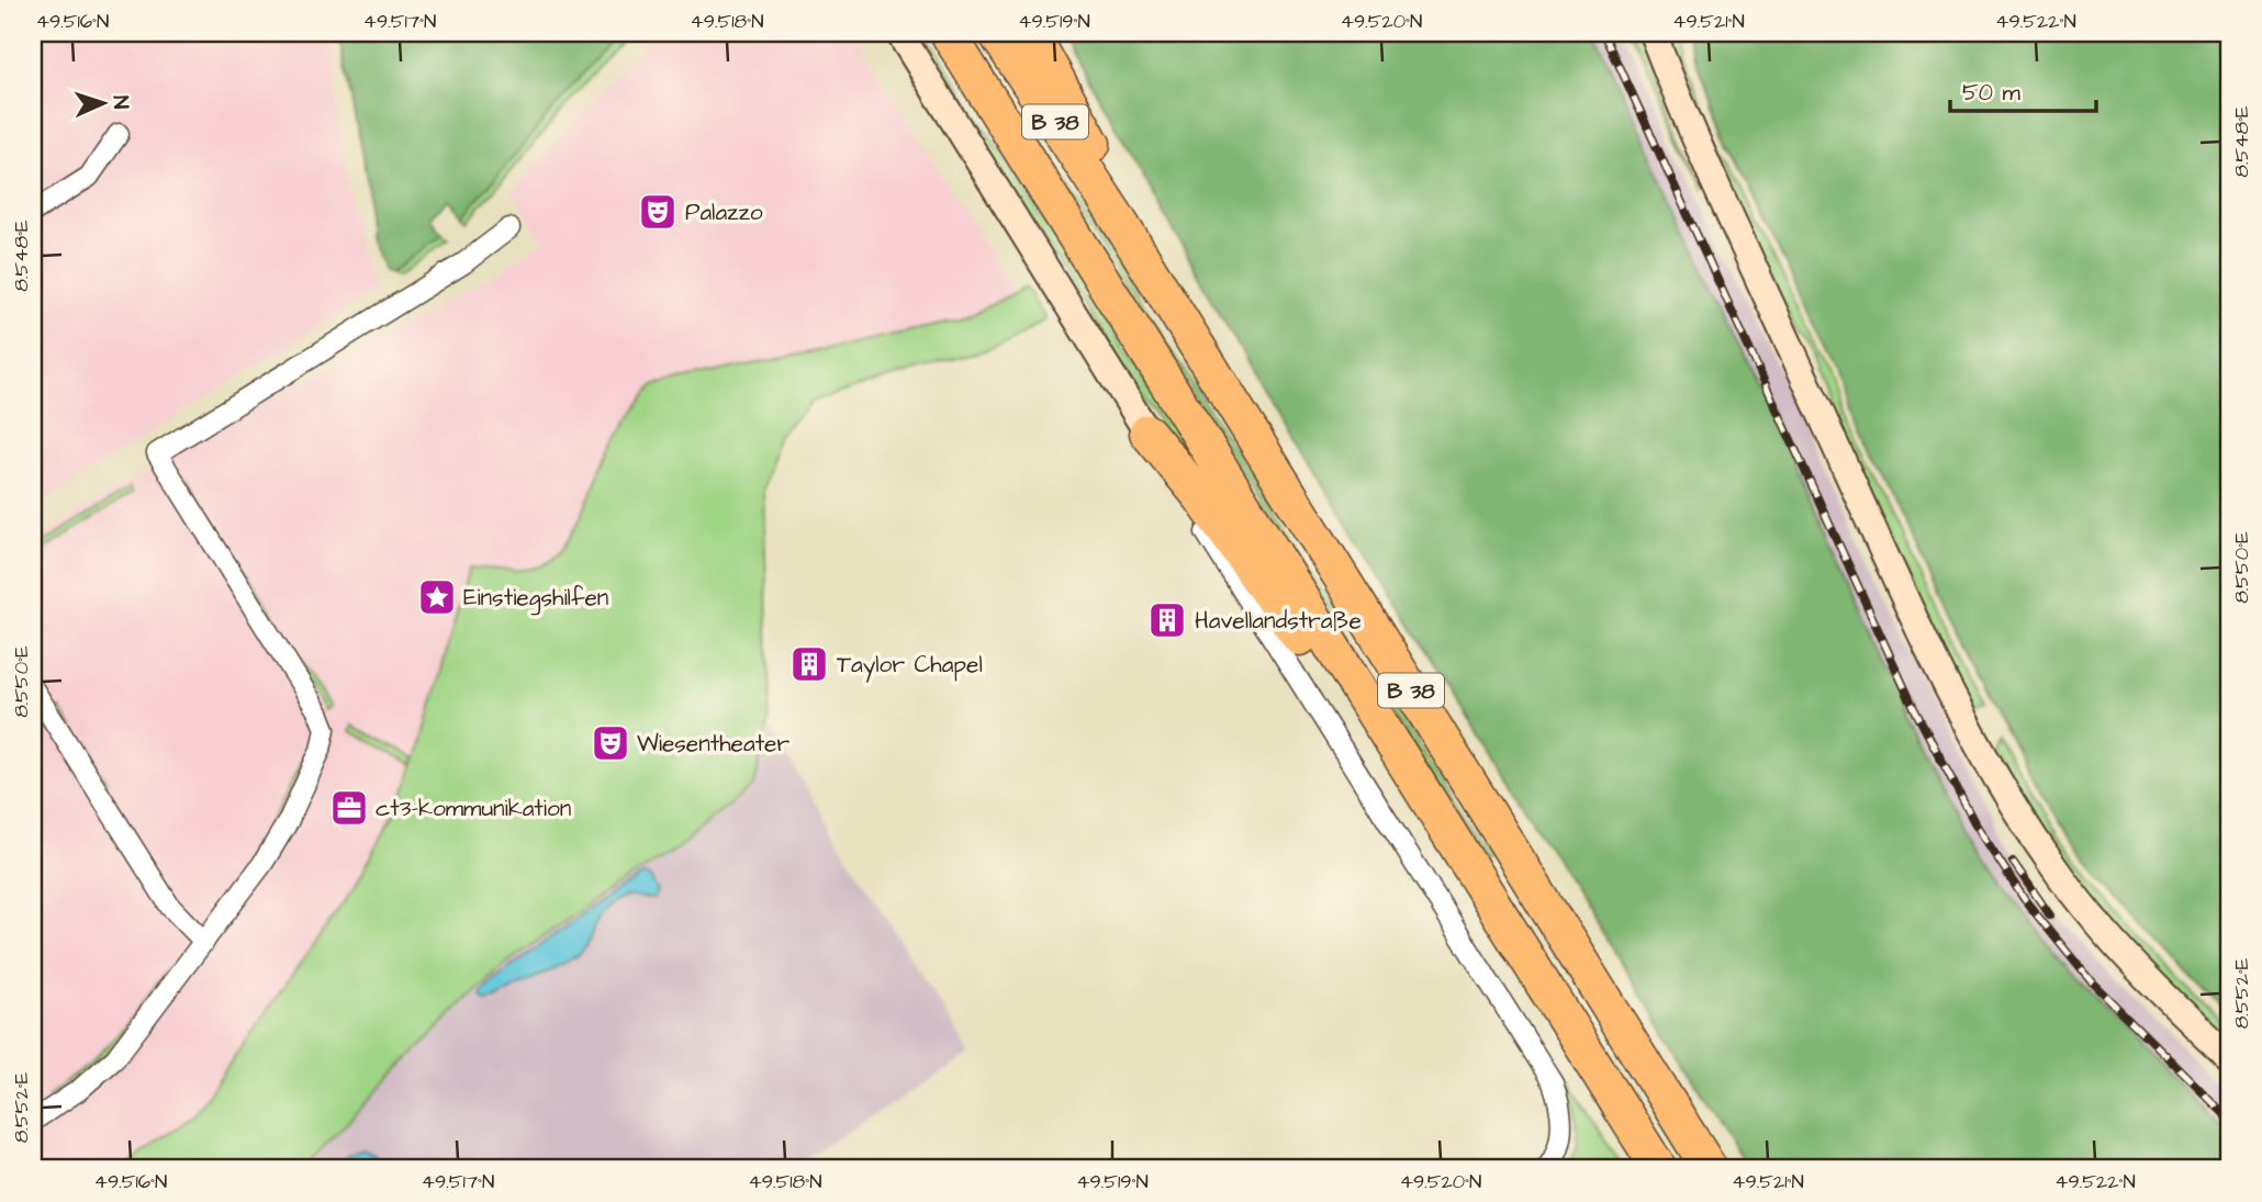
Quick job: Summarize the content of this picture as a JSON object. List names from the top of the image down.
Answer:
{
  "streets": {
    "highway": ["B 38"]
  },
  "places": {
    "theatre": ["Palazzo", "Wiesentheater"],
    "place": ["Einstiegshilfen"],
    "building": ["Havellandstraße", "Taylor Chapel"],
    "office": ["ct3-kommunikation"]
  },
  "scale_bar": "50 m",
  "north": "right",
  "coordinates": [
    "49.516°N",
    "49.517°N",
    "49.518°N",
    "49.519°N",
    "49.520°N",
    "49.521°N",
    "49.522°N",
    "8.548°E",
    "8.550°E",
    "8.552°E"
  ]
}
